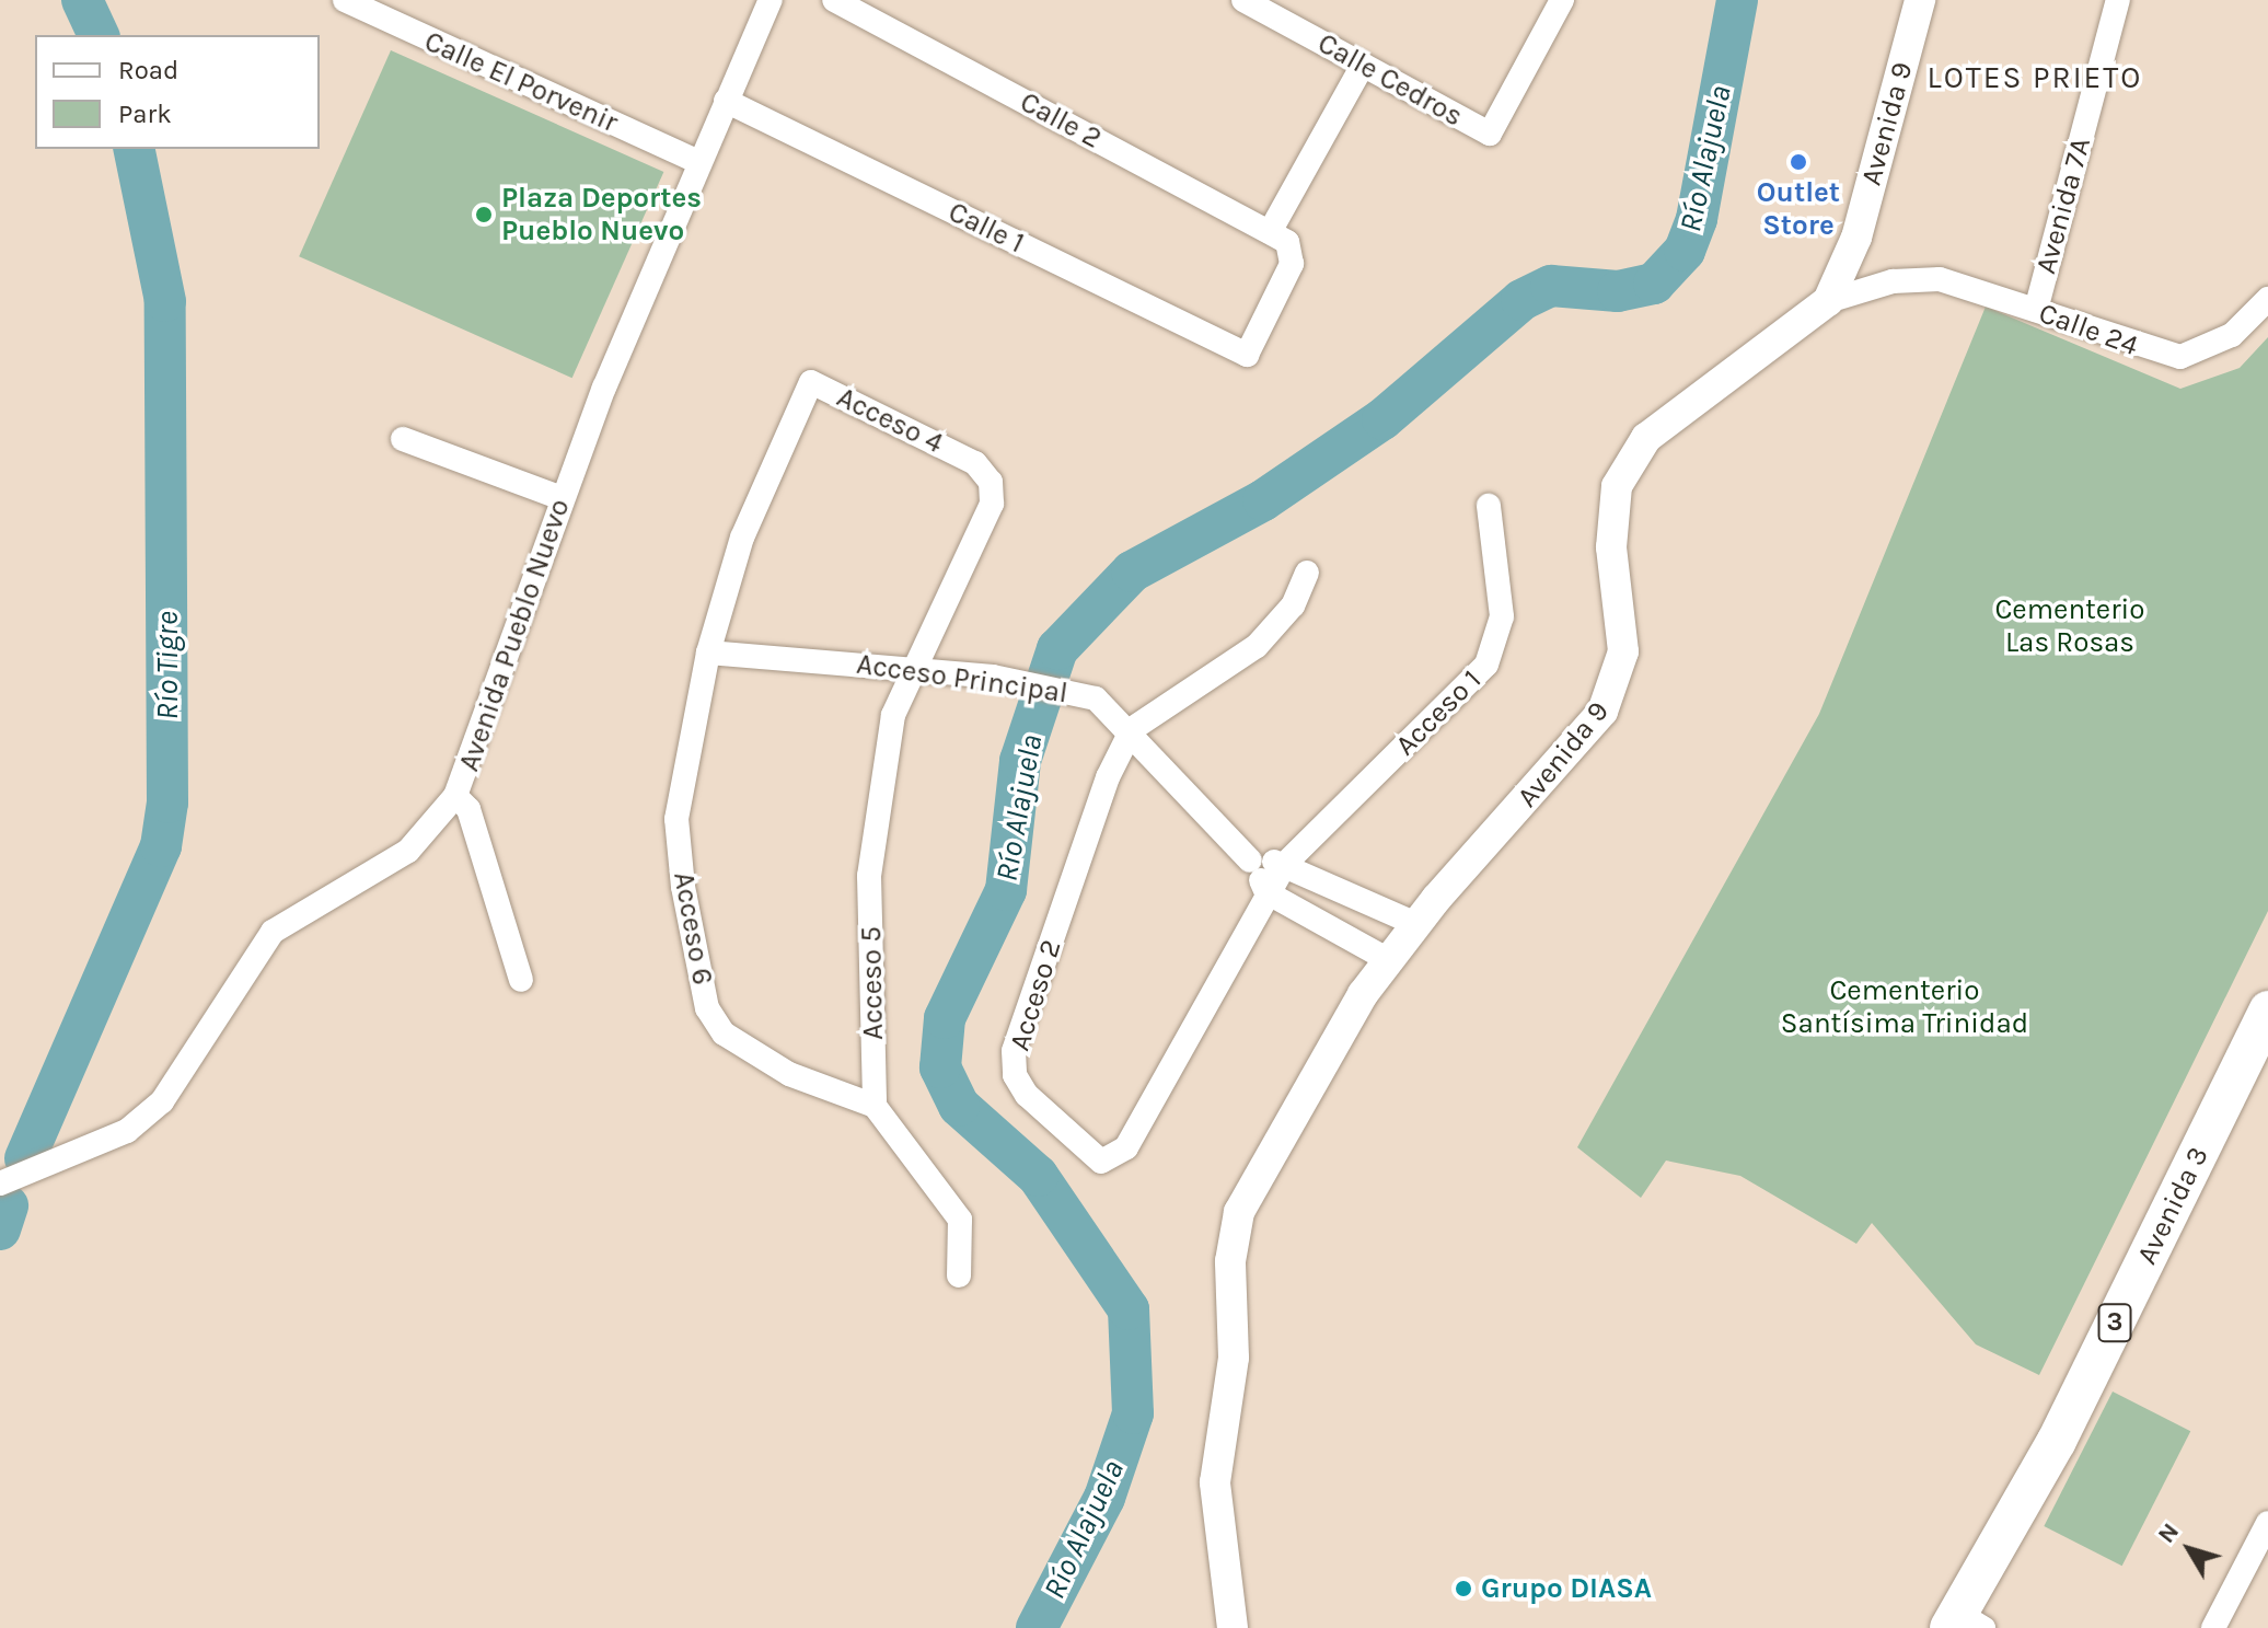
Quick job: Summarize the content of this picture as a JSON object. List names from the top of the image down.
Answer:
{
  "streets": {
    "main road": ["Avenida 3", "3"],
    "street": [
      "Calle Cedros",
      "Calle El Porvenir",
      "Calle 2",
      "Avenida 9",
      "Avenida 7A",
      "Calle 1",
      "Calle 24",
      "Acceso 4",
      "Avenida Pueblo Nuevo",
      "Acceso Principal",
      "Acceso 1",
      "Acceso 6",
      "Acceso 5",
      "Acceso 2"
    ]
  },
  "crossings": [
    ["Calle El Porvenir", "Avenida Pueblo Nuevo"],
    ["Calle 2", "Calle 1"],
    ["Avenida 9", "Calle 24"],
    ["Avenida 9", "Acceso Principal"],
    ["Avenida 7A", "Calle 24"],
    ["Calle 1", "Avenida Pueblo Nuevo"],
    ["Acceso 4", "Acceso Principal"],
    ["Acceso 4", "Acceso 6"],
    ["Acceso 4", "Acceso 5"],
    ["Acceso Principal", "Acceso 1"],
    ["Acceso Principal", "Acceso 6"],
    ["Acceso Principal", "Acceso 5"],
    ["Acceso Principal", "Acceso 2"],
    ["Acceso 1", "Acceso 2"],
    ["Acceso 6", "Acceso 5"]
  ],
  "districts": ["LOTES PRIETO"],
  "water": ["Río Alajuela", "Río Tigre"],
  "parks": ["Cementerio Las Rosas", "Cementerio Santísima Trinidad"],
  "places": ["Outlet Store", "Plaza Deportes Pueblo Nuevo", "Grupo DIASA"],
  "legend": ["Road", "Park"],
  "north": "top left"
}
